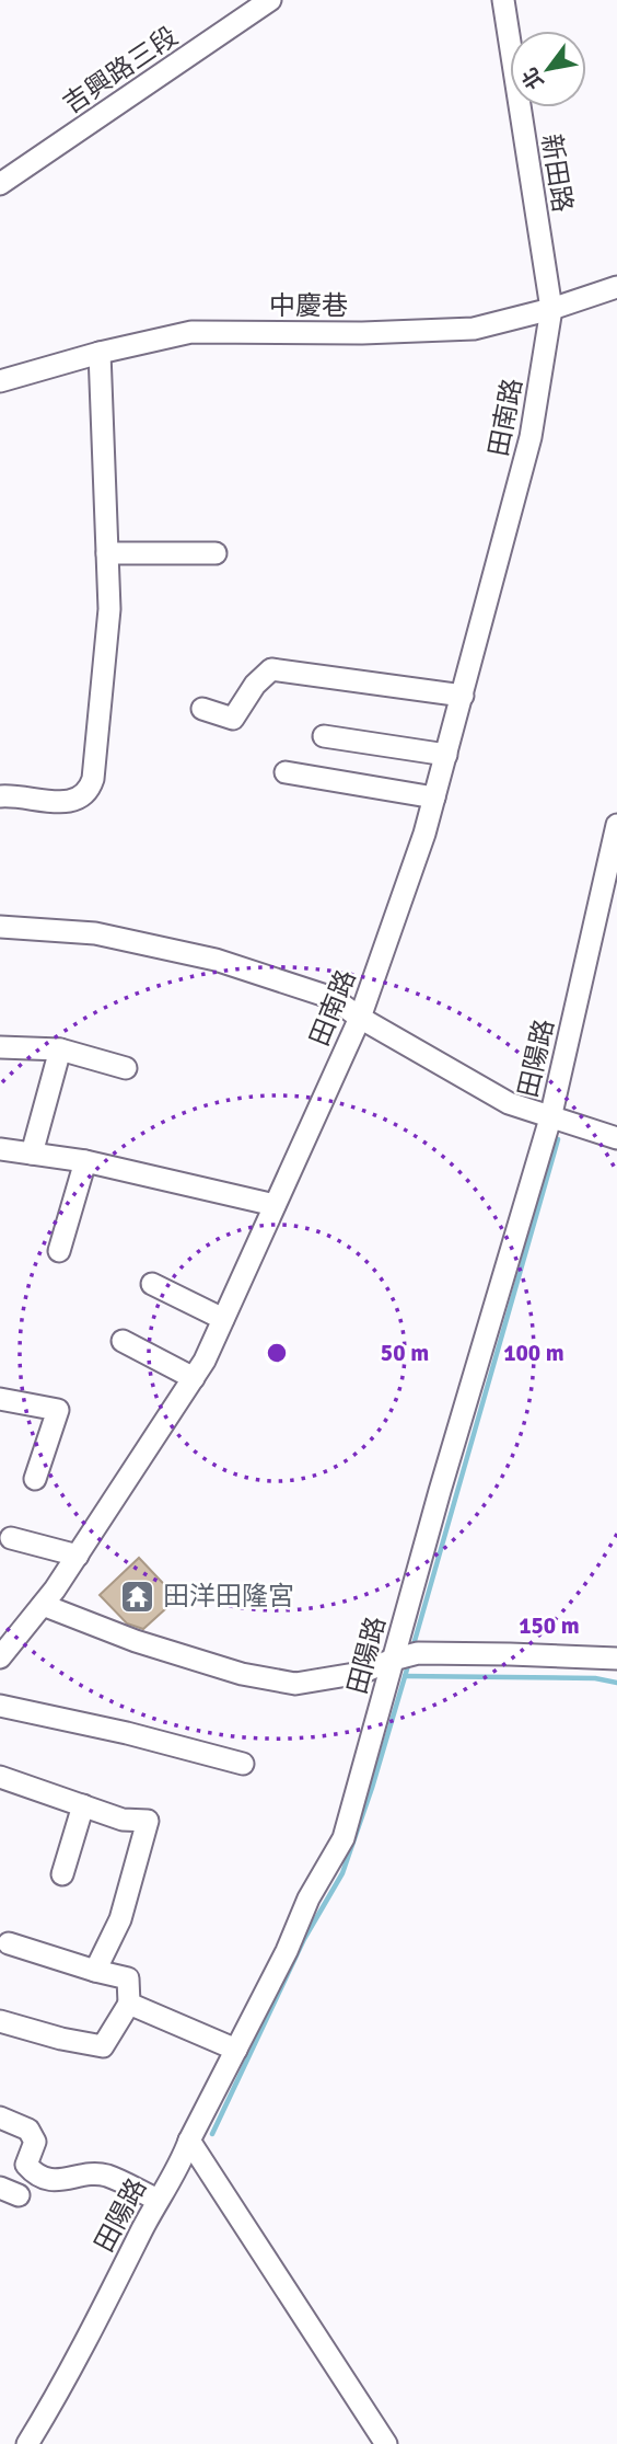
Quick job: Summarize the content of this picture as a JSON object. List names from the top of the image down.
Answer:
{
  "streets": {
    "street": [
      "吉興路三段",
      "新田路",
      "中慶巷",
      "田南路",
      "田陽路"
    ]
  },
  "crossings": [
    ["新田路", "中慶巷"],
    ["新田路", "田南路"],
    ["中慶巷", "田南路"]
  ],
  "places": {
    "temple": ["田洋田隆宮"]
  },
  "north": "bottom left",
  "rings": ["50 m", "100 m", "150 m"]
}
